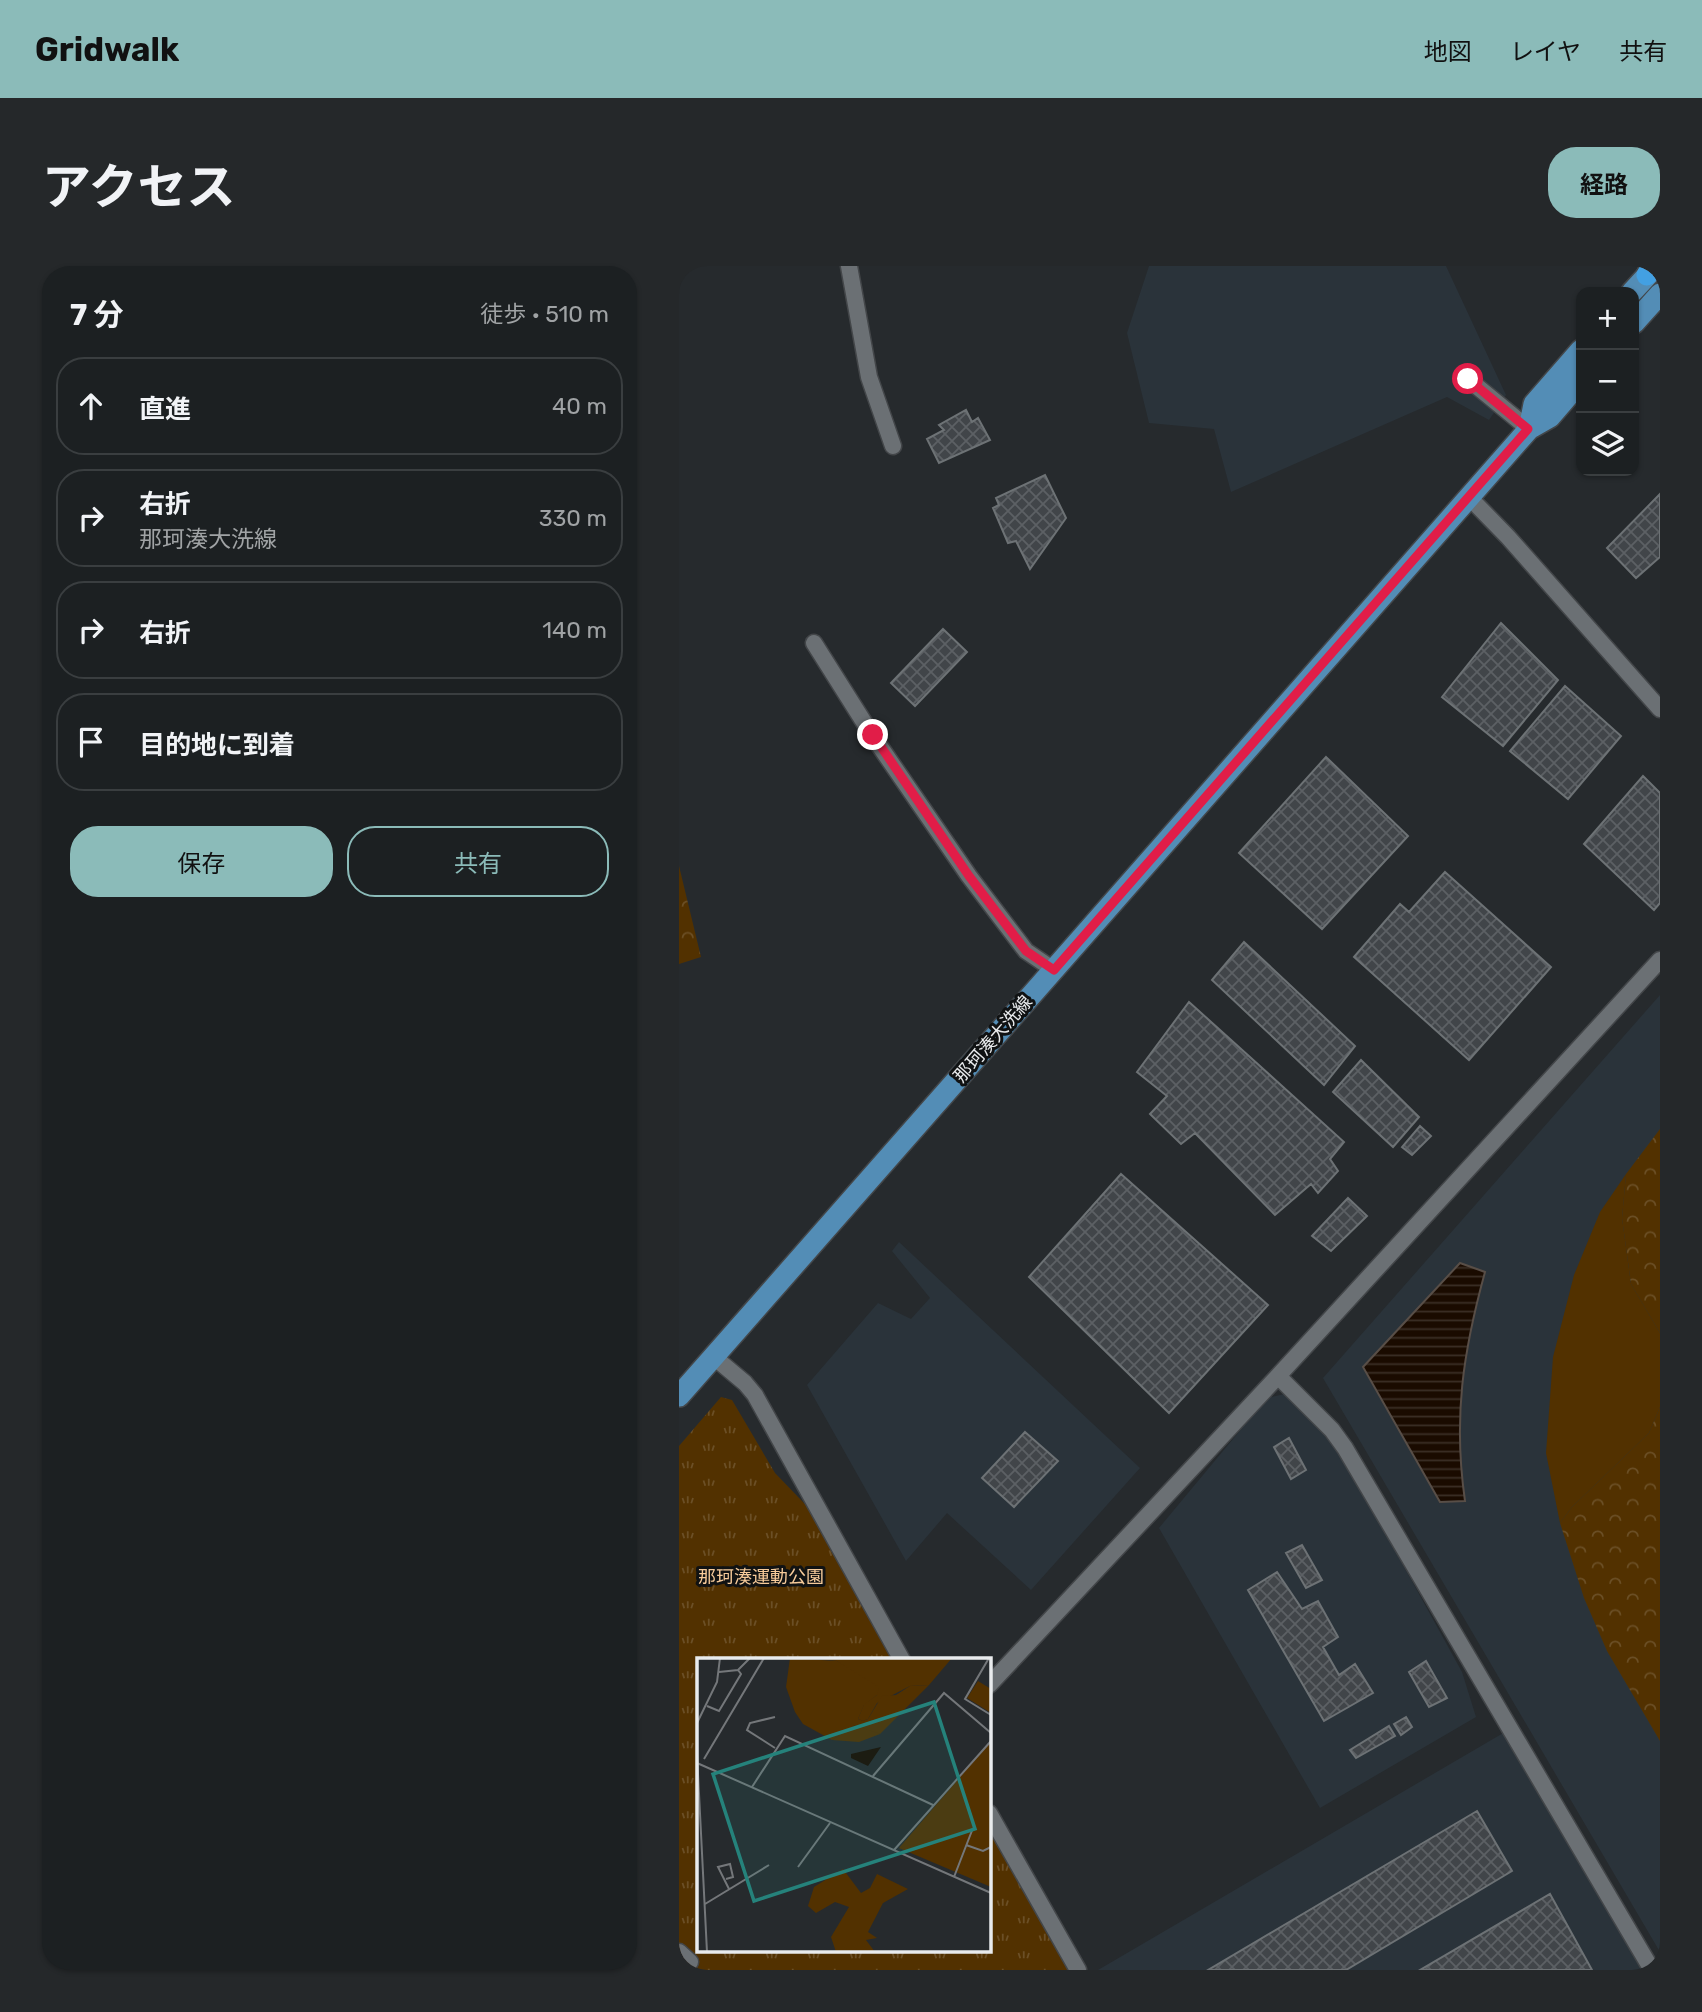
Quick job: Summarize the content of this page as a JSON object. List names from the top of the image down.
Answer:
{
  "streets": {
    "main road": ["那珂湊大洗線"]
  },
  "parks": ["那珂湊運動公園"],
  "page": {
    "header": "Gridwalk",
    "nav": ["地図", "レイヤ", "共有"],
    "title": "アクセス",
    "buttons": [
      "経路",
      ["保存", "共有"]
    ],
    "heading": ["7 分", "徒歩 · 510 m"],
    "map_buttons": ["+", "−"],
    "list": [
      ["直進", "40 m"],
      ["右折", "那珂湊大洗線", "330 m"],
      ["右折", "140 m"],
      "目的地に到着"
    ]
  }
}
